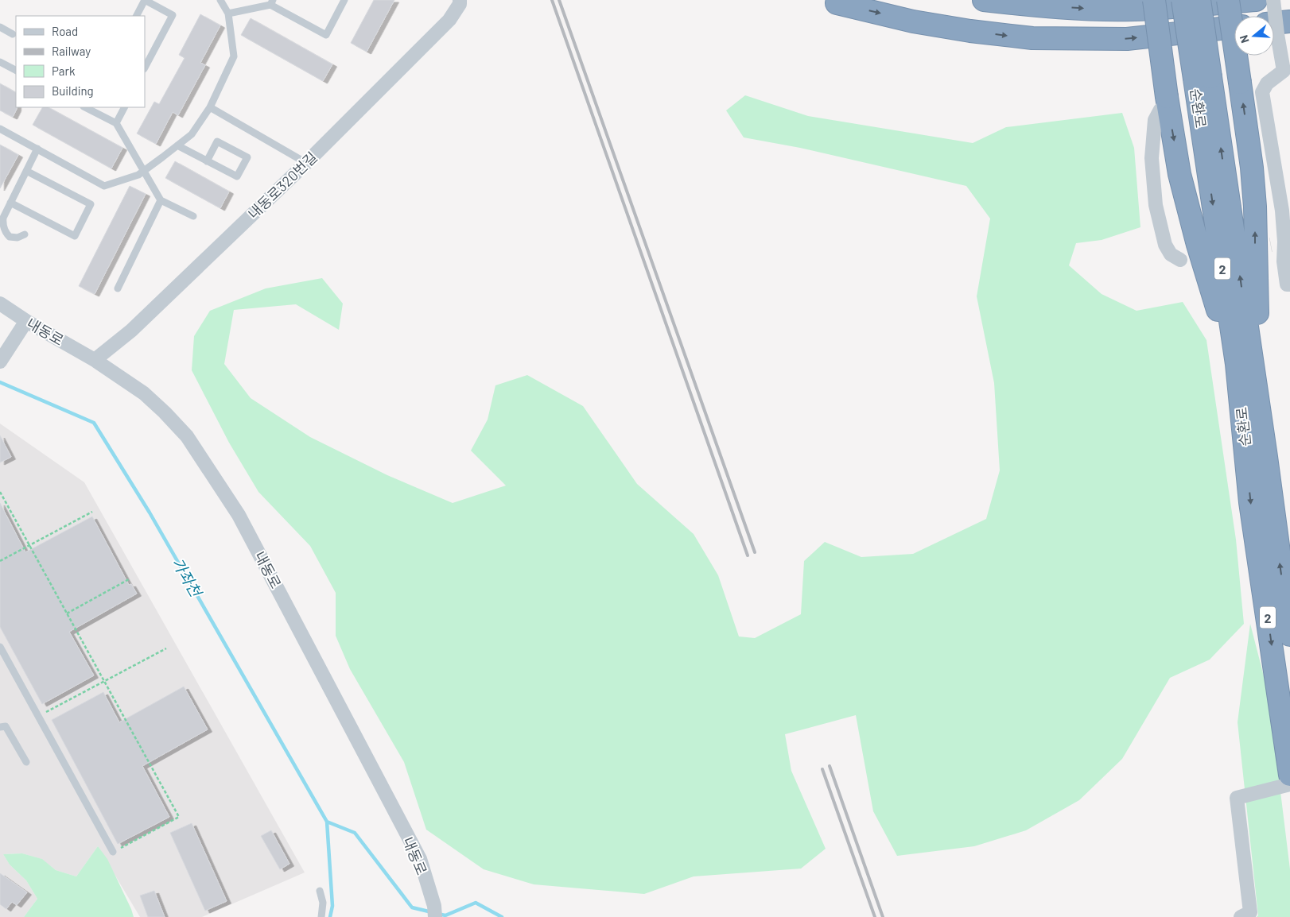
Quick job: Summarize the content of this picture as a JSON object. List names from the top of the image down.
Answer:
{
  "streets": {
    "highway": ["순환로", "2"],
    "street": ["내동로320번길", "내동로"]
  },
  "crossings": [
    ["내동로320번길", "내동로"]
  ],
  "water": ["가좌천"],
  "legend": [
    "Road",
    "Railway",
    "Park",
    "Building"
  ],
  "north": "left"
}
